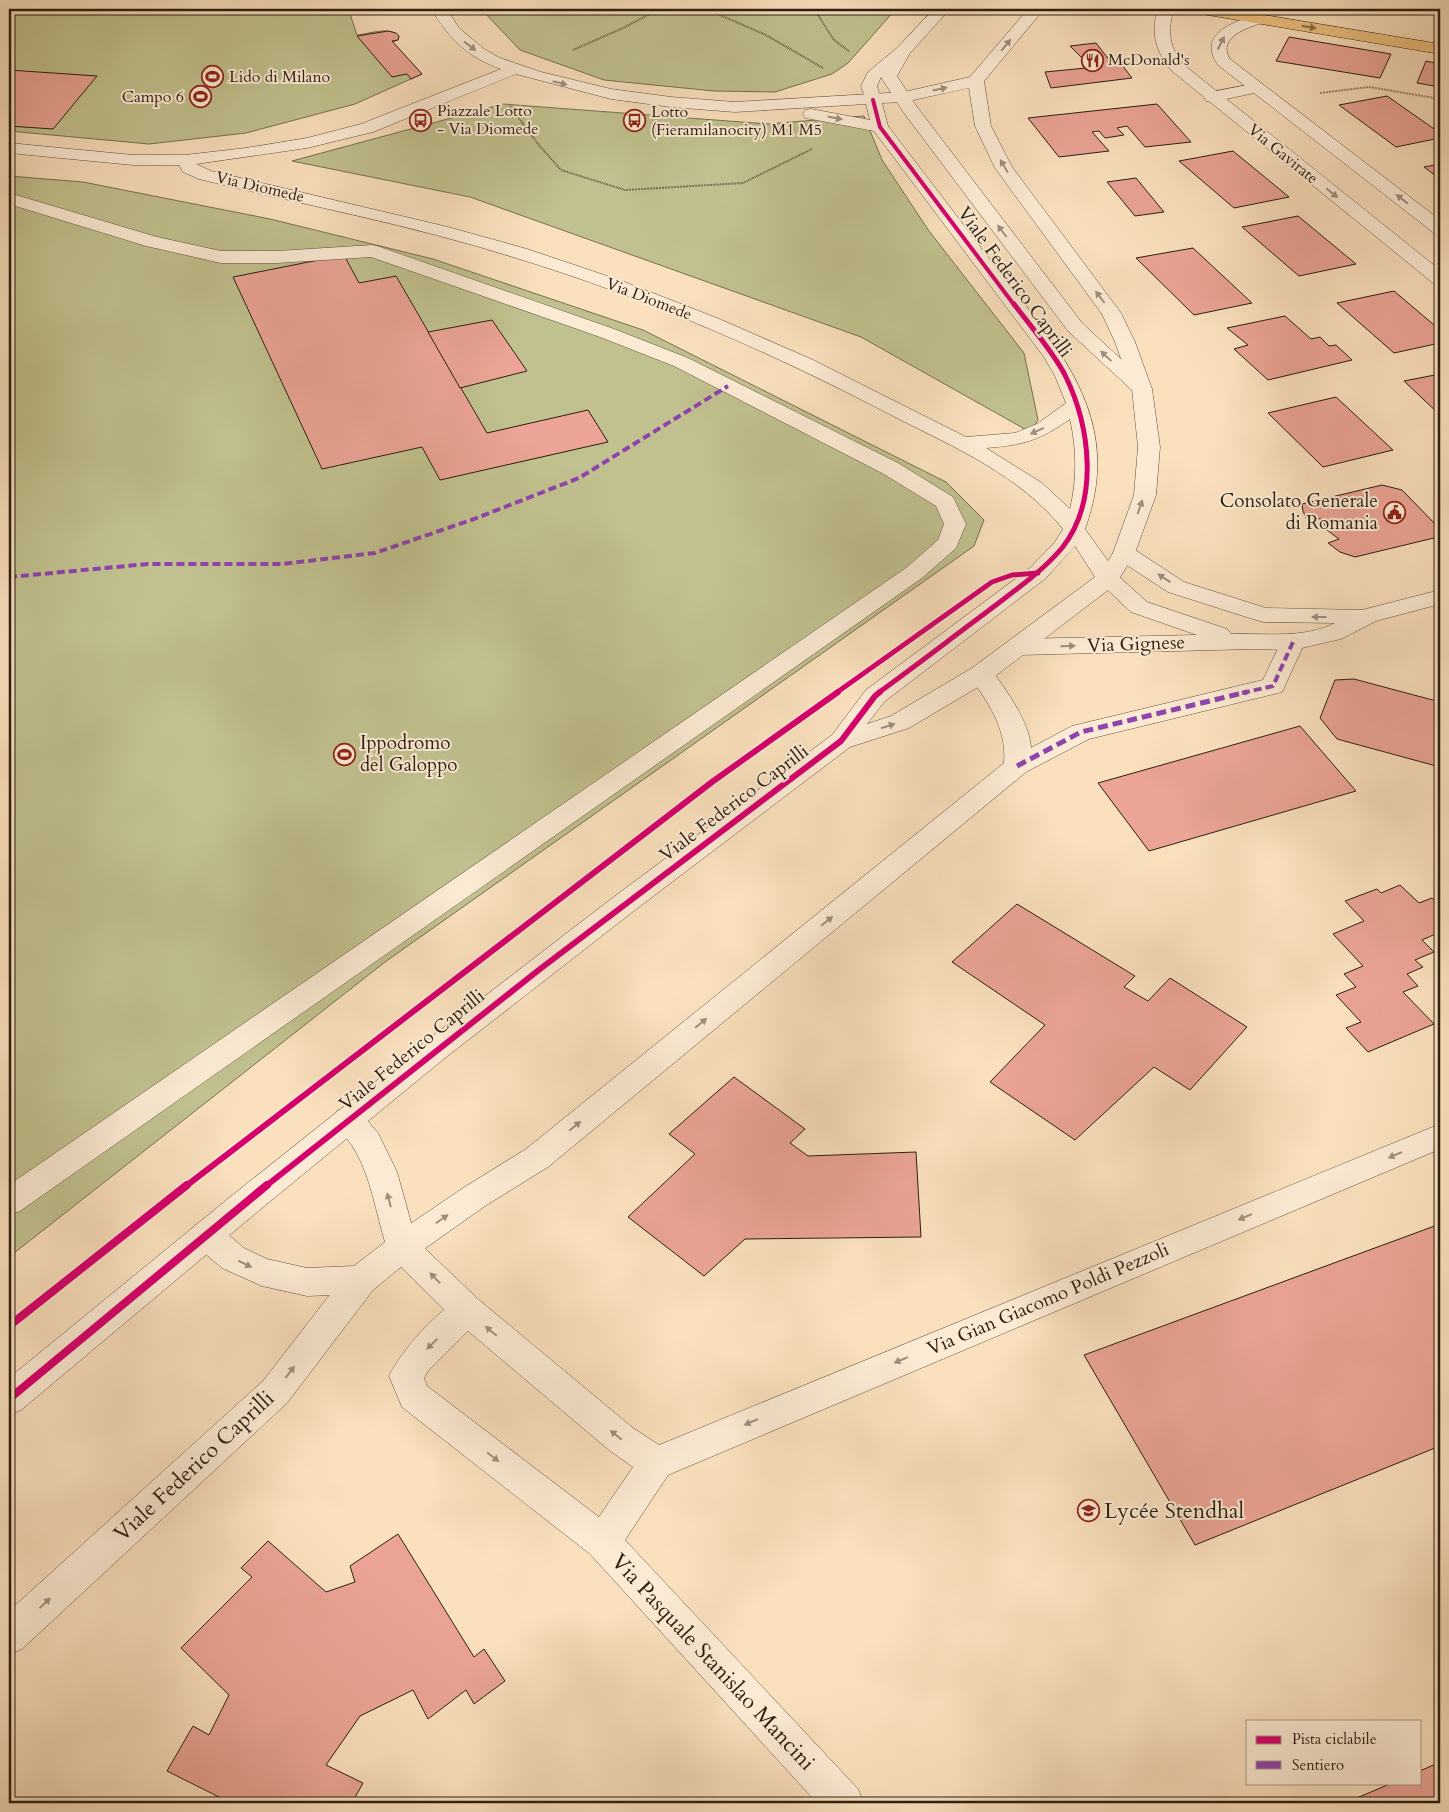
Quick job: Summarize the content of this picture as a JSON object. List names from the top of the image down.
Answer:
{
  "streets": {
    "street": [
      "Via Gavirate",
      "Via Diomede",
      "Viale Federico Caprilli",
      "Via Gignese",
      "Via Gian Giacomo Poldi Pezzoli",
      "Via Pasquale Stanislao Mancini"
    ]
  },
  "crossings": [
    ["Via Diomede", "Viale Federico Caprilli"],
    ["Viale Federico Caprilli", "Via Gignese"],
    ["Via Gian Giacomo Poldi Pezzoli", "Via Pasquale Stanislao Mancini"]
  ],
  "one_way": ["Via Gian Giacomo Poldi Pezzoli"],
  "places": {
    "restaurant": ["McDonald's"],
    "sports": ["Lido di Milano", "Campo 6", "Ippodromo del Galoppo"],
    "bus stop": ["Piazzale Lotto - Via Diomede", "Lotto (Fieramilanocity) M1 M5"],
    "public building": ["Consolato Generale di Romania"],
    "school or university": ["Lycée Stendhal"]
  },
  "legend": ["Pista ciclabile", "Sentiero"]
}
